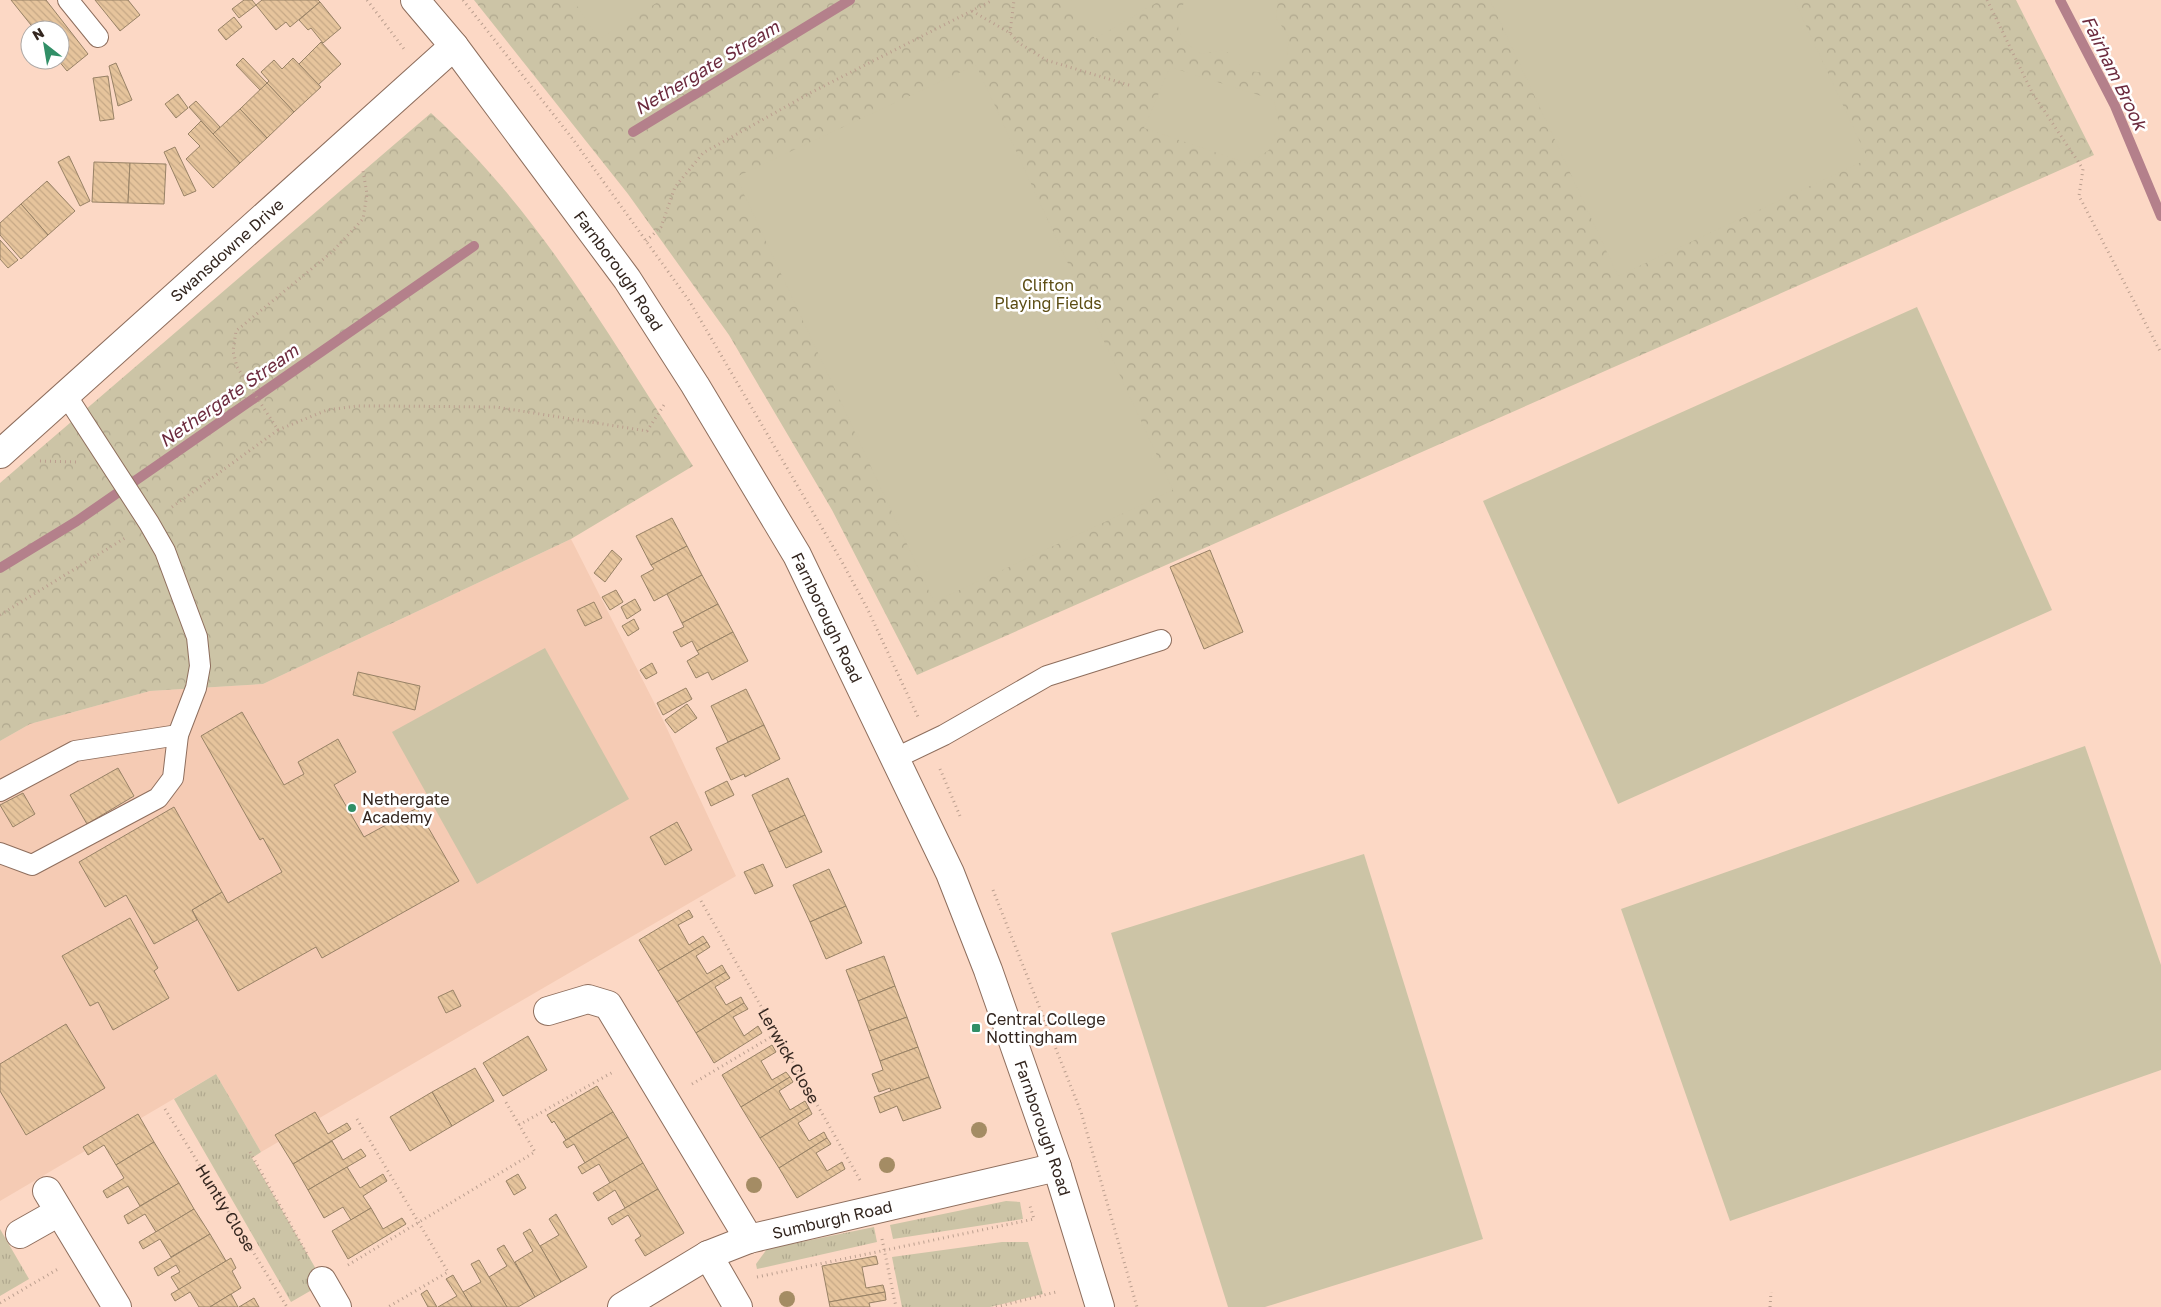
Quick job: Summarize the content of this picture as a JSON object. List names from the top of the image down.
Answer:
{
  "streets": {
    "street": ["Swansdowne Drive", "Farnborough Road", "Sumburgh Road"],
    "path": ["Lerwick Close", "Huntly Close"]
  },
  "crossings": [
    ["Swansdowne Drive", "Farnborough Road"],
    ["Farnborough Road", "Sumburgh Road"],
    ["Lerwick Close", "Sumburgh Road"]
  ],
  "water": ["Nethergate Stream", "Fairham Brook"],
  "parks": ["Clifton Playing Fields"],
  "places": {
    "other": ["Nethergate Academy"],
    "transit": ["Central College Nottingham"]
  },
  "north": "top left"
}
